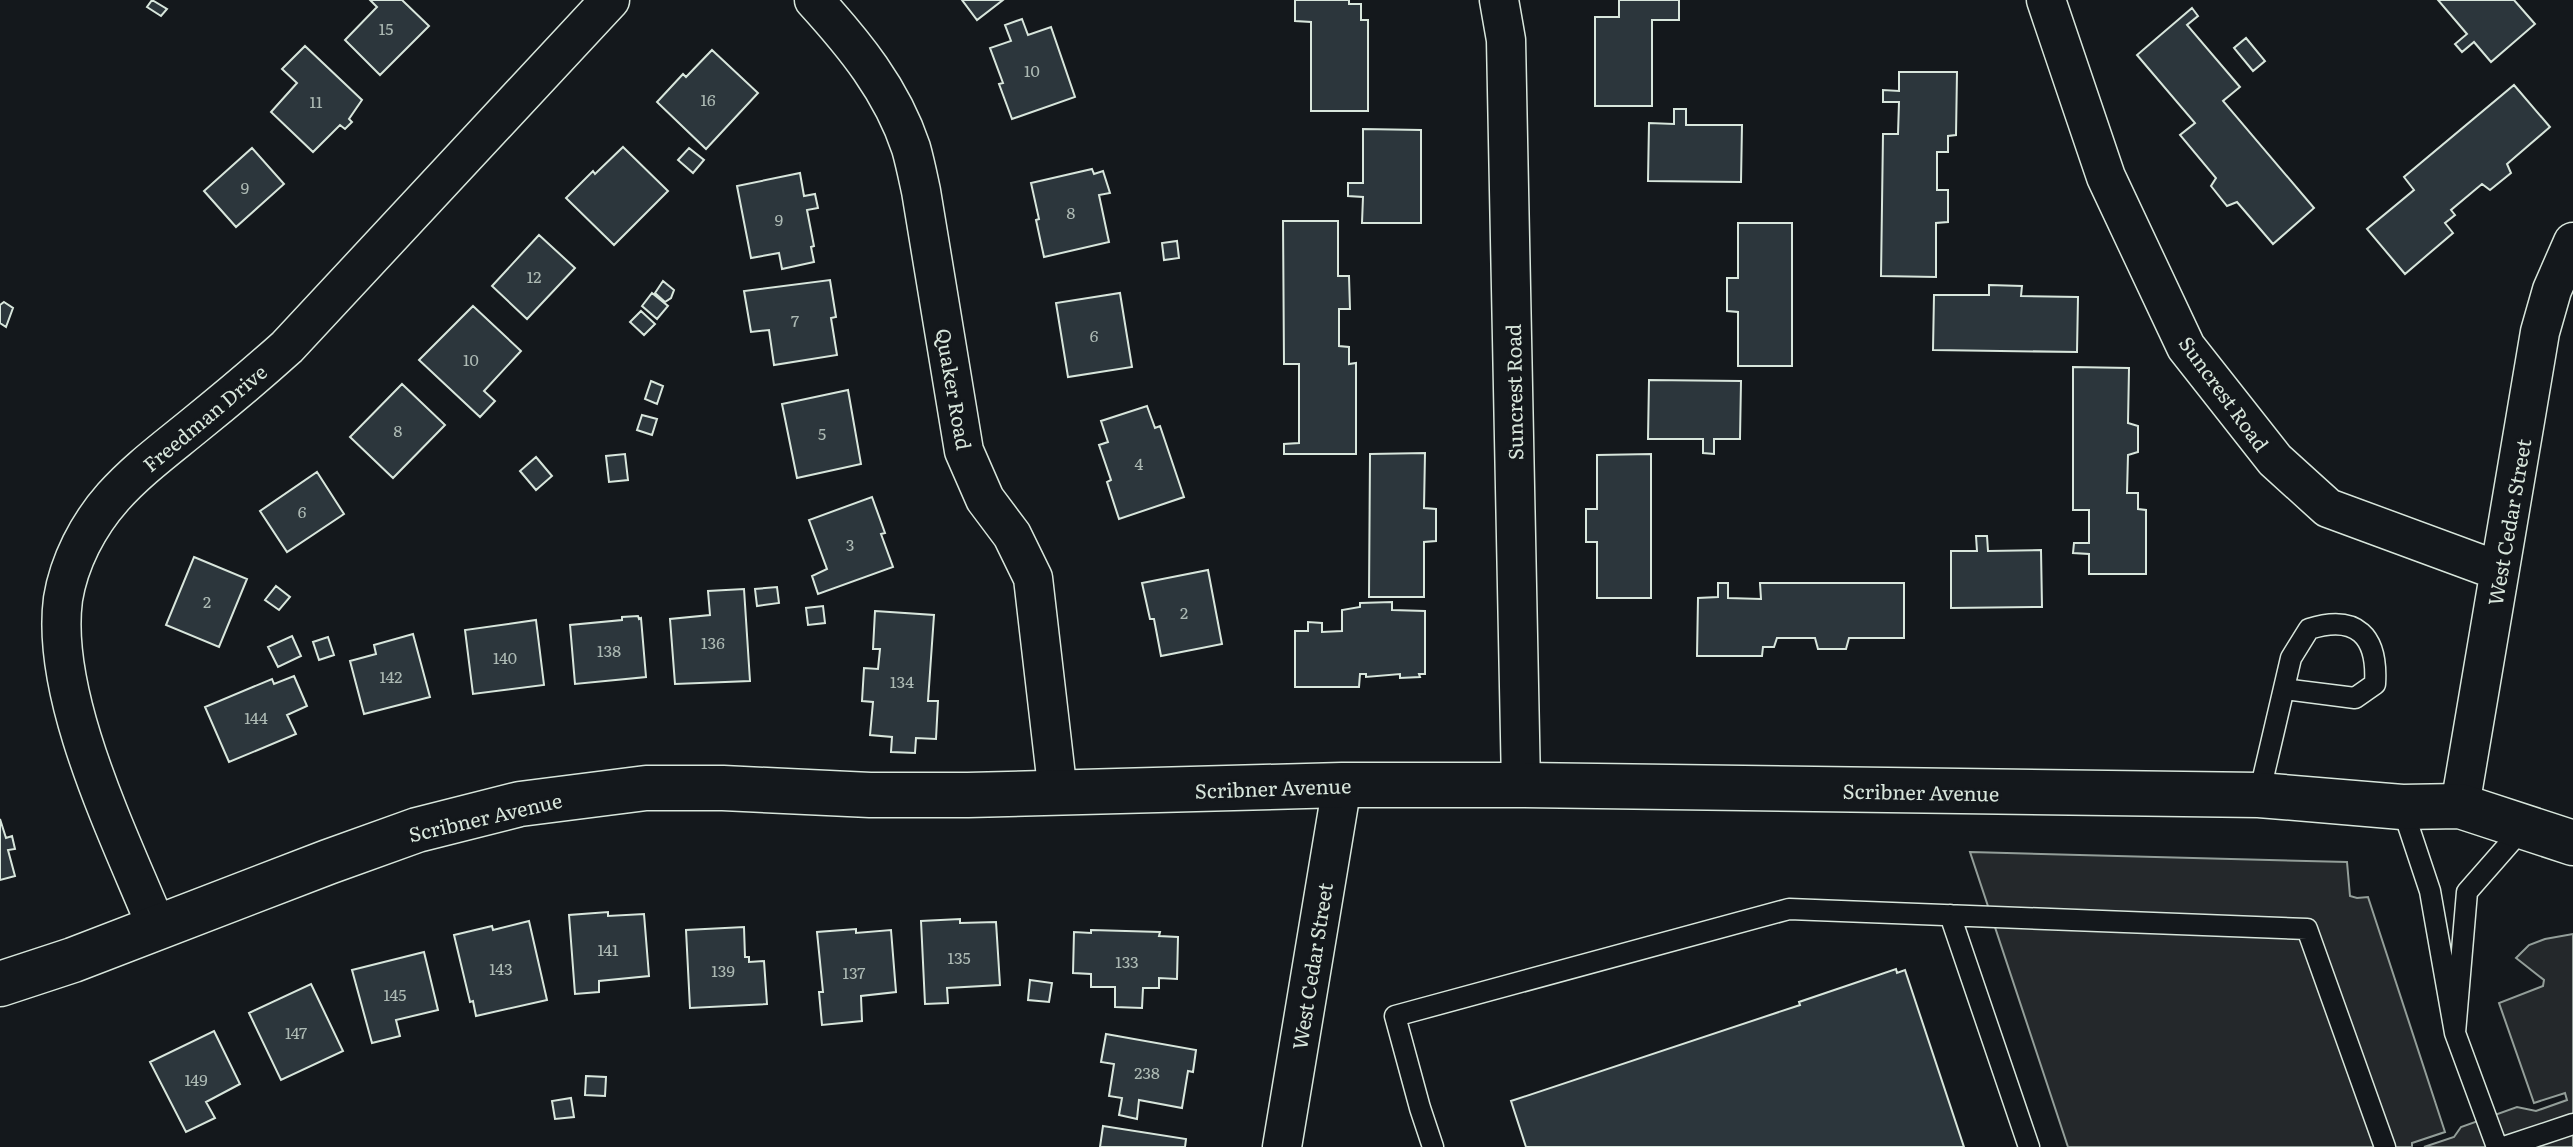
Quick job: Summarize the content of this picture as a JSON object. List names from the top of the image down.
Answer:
{
  "streets": {
    "street": [
      "Quaker Road",
      "Suncrest Road",
      "Freedman Drive",
      "West Cedar Street",
      "Scribner Avenue"
    ]
  },
  "crossings": [
    ["Quaker Road", "Scribner Avenue"],
    ["Suncrest Road", "West Cedar Street"],
    ["Suncrest Road", "Scribner Avenue"],
    ["Freedman Drive", "Scribner Avenue"],
    ["West Cedar Street", "Scribner Avenue"]
  ],
  "house_numbers": [
    "15",
    "10",
    "16",
    "11",
    "9",
    "8",
    "9",
    "12",
    "7",
    "6",
    "10",
    "8",
    "5",
    "4",
    "6",
    "3",
    "2",
    "2",
    "136",
    "138",
    "140",
    "142",
    "134",
    "144",
    "141",
    "135",
    "133",
    "143",
    "139",
    "137",
    "145",
    "147",
    "238",
    "149"
  ]
}
